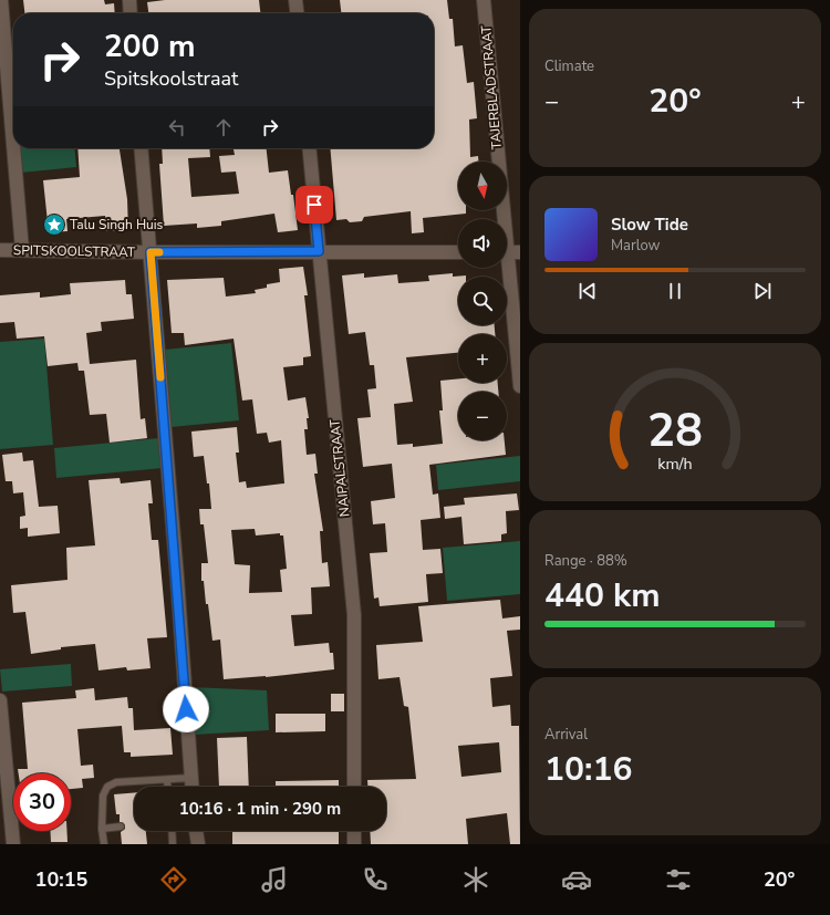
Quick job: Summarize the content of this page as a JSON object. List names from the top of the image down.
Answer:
{
  "streets": {
    "street": ["TAJERBLADSTRAAT", "SPITSKOOLSTRAAT", "NAIPALSTRAAT"]
  },
  "crossings": [
    ["SPITSKOOLSTRAAT", "NAIPALSTRAAT"]
  ],
  "places": {
    "place": ["Talu Singh Huis"]
  },
  "north": "bottom",
  "page": {
    "tile": [
      "Climate",
      ["Range · 88%", "440 km"],
      ["Arrival", "10:16"]
    ],
    "turn": ["200 m", "Spitskoolstraat"],
    "heat": ["−", "20°", "+"],
    "map_buttons": ["+", "−"],
    "song": ["Slow Tide", "Marlow"],
    "limit": "30",
    "trip": "10:16 · 1 min · 290 m",
    "tabs": ["10:15", "20°"],
    "gauge": ["28", "km/h"]
  }
}
